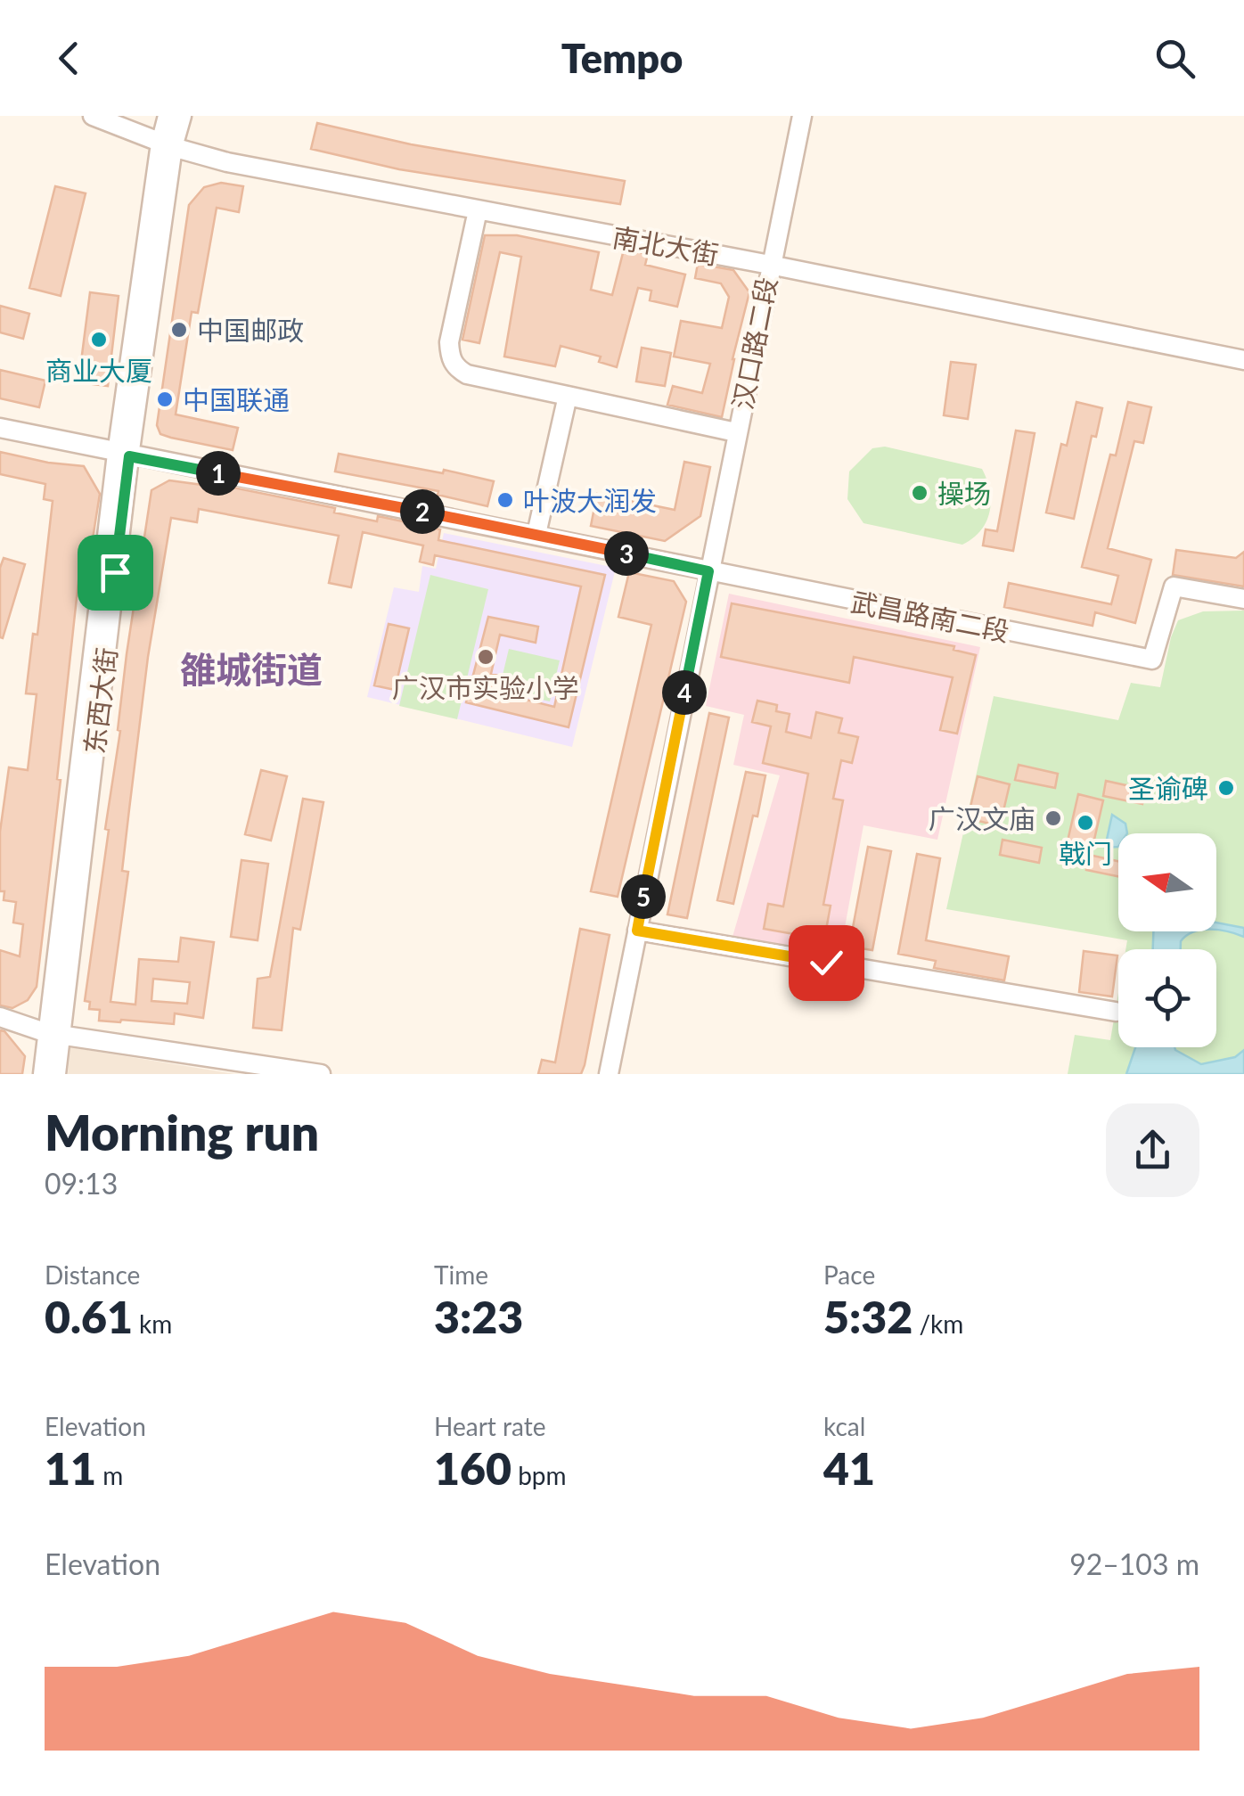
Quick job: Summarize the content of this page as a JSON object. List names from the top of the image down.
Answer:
{
  "streets": {
    "street": [
      "南北大街",
      "汉口路二段",
      "武昌路南二段",
      "东西大街"
    ]
  },
  "crossings": [
    ["南北大街", "汉口路二段"],
    ["南北大街", "东西大街"],
    ["汉口路二段", "武昌路南二段"],
    ["武昌路南二段", "东西大街"]
  ],
  "districts": ["雒城街道"],
  "places": [
    "中国邮政",
    "商业大厦",
    "中国联通",
    "操场",
    "叶波大润发",
    "广汉市实验小学",
    "圣谕碑",
    "广汉文庙",
    "戟门"
  ],
  "north": "left",
  "page": {
    "header": "Tempo",
    "pins": [
      "1",
      "2",
      "3",
      "4",
      "5"
    ],
    "heading": ["Morning run", "09:13"],
    "stats": [
      ["Distance", "0.61 km"],
      ["Time", "3:23"],
      ["Pace", "5:32 /km"],
      ["Elevation", "11 m"],
      ["Heart rate", "160 bpm"],
      ["kcal", "41"]
    ],
    "chart": ["Elevation", "92–103 m"]
  }
}
